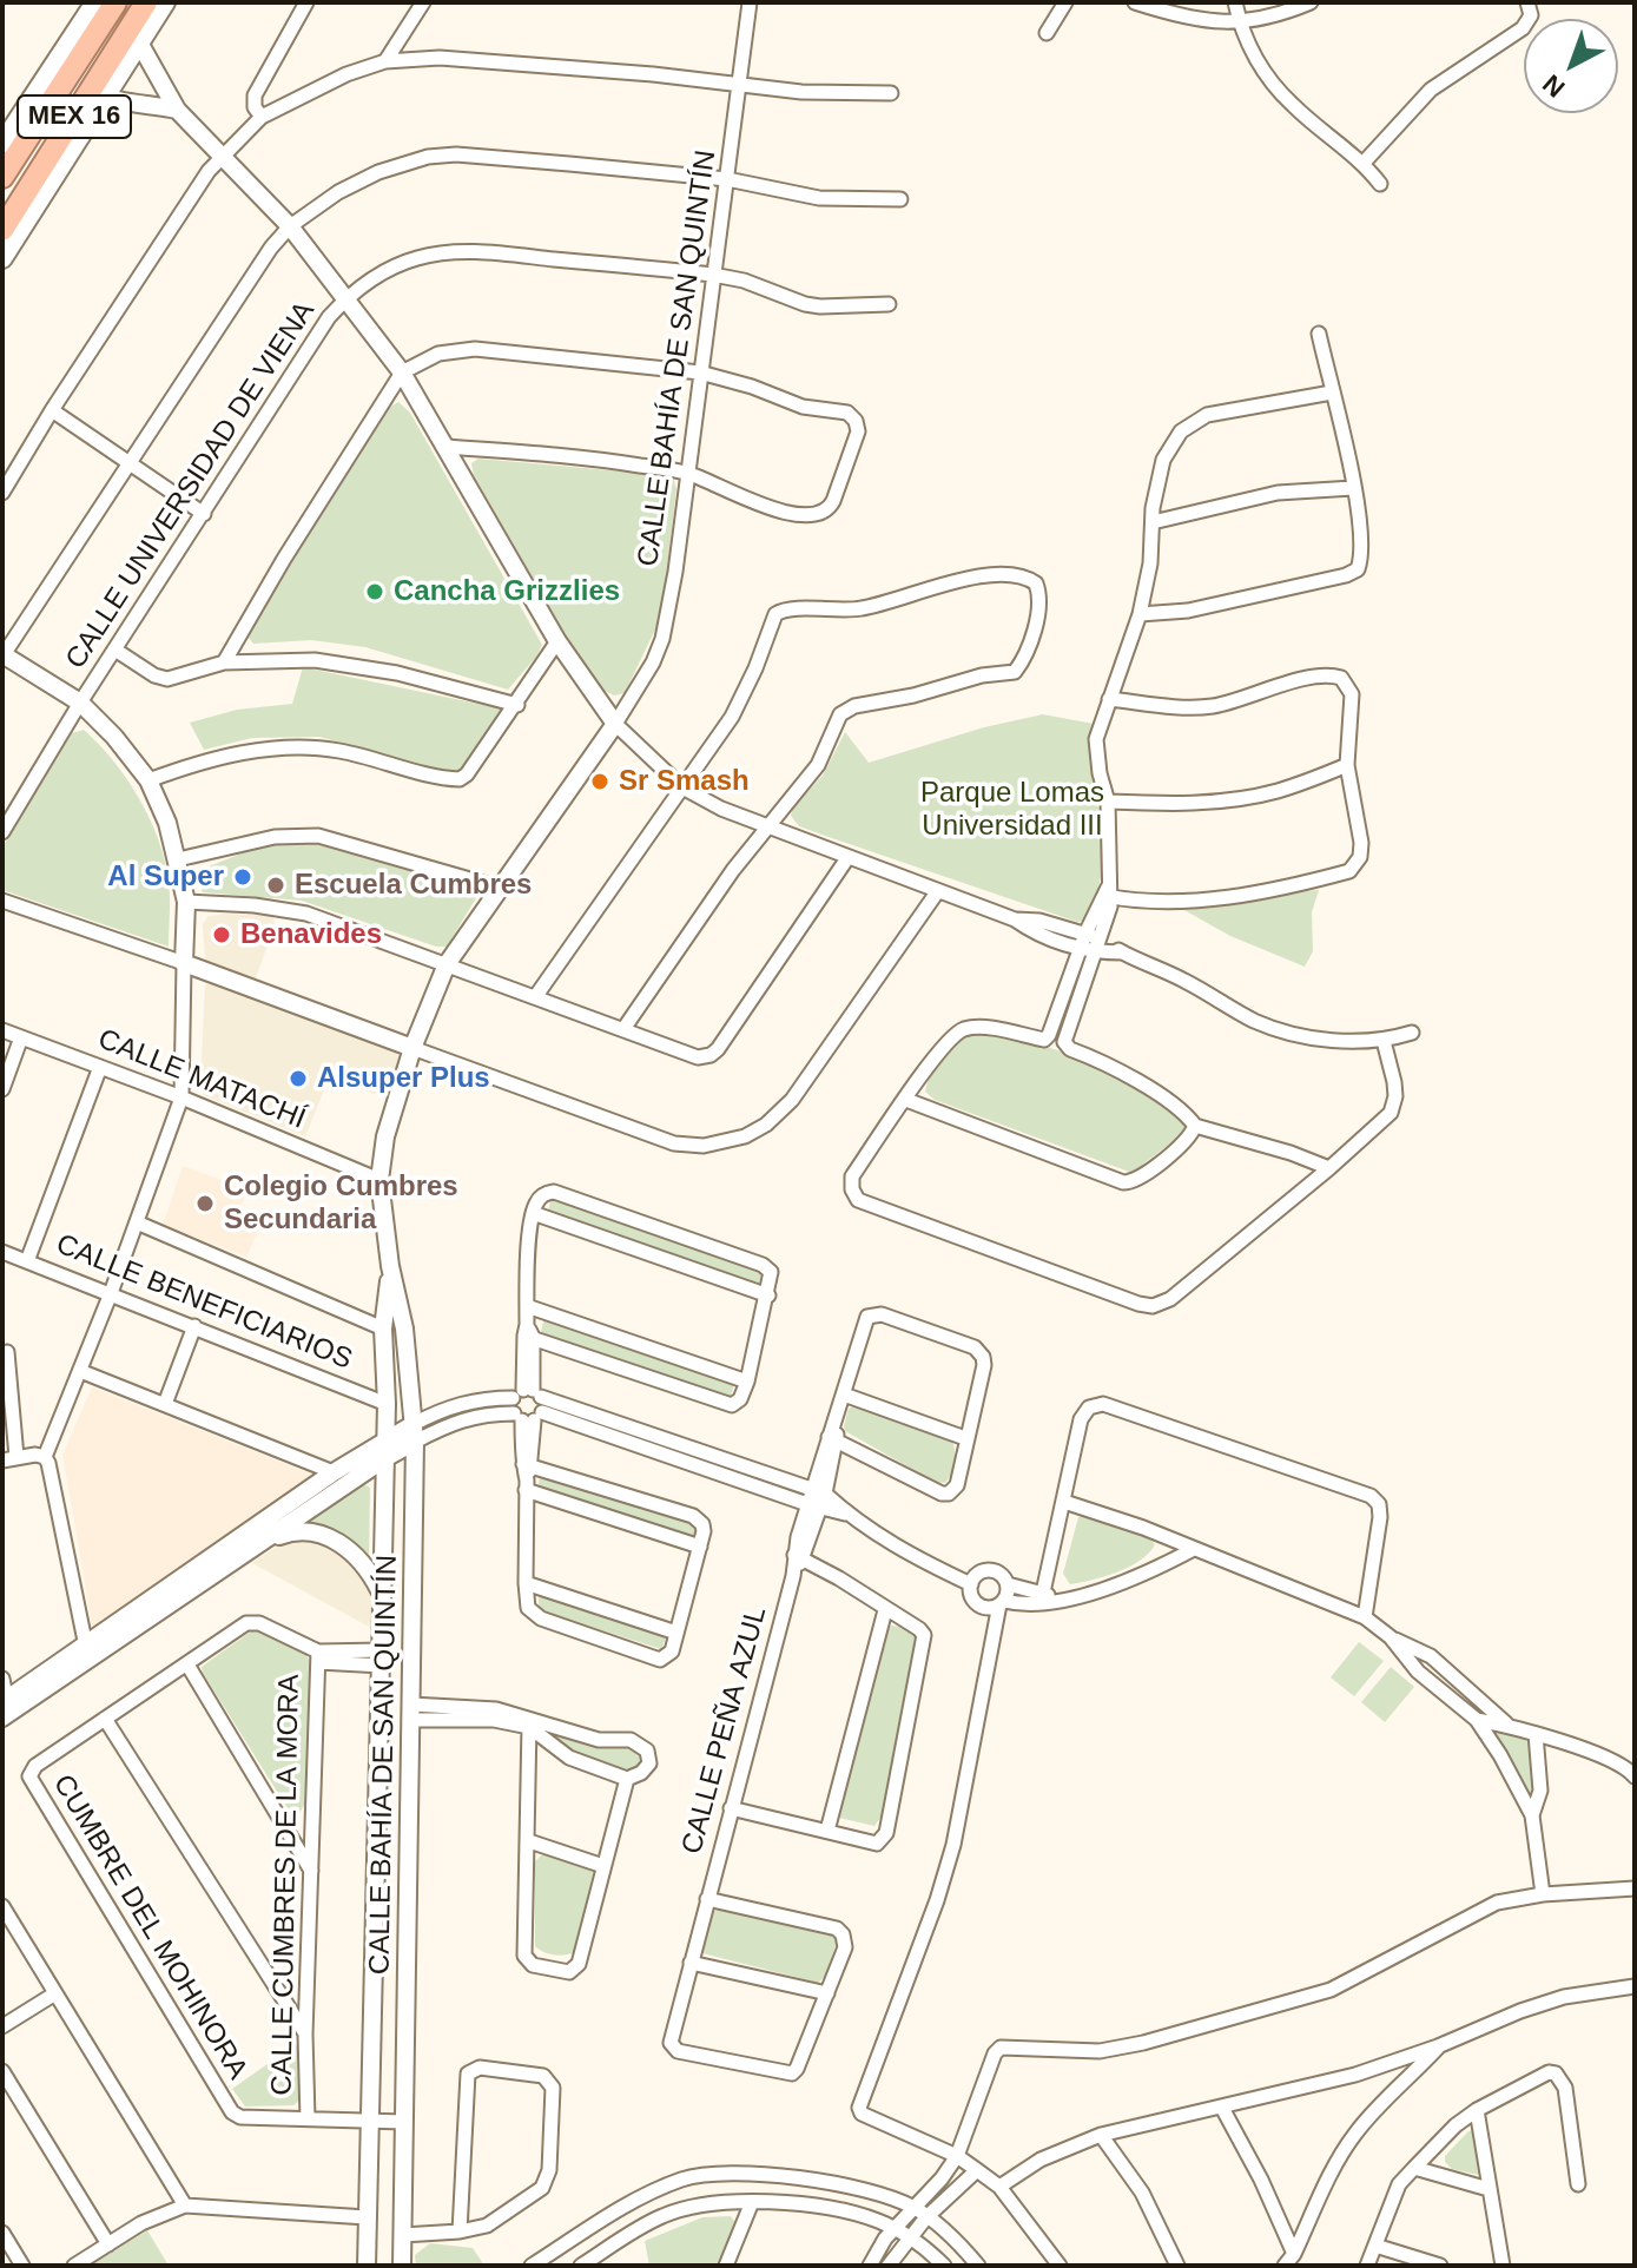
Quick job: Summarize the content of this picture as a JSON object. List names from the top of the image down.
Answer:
{
  "streets": {
    "highway": ["MEX 16"],
    "street": [
      "CALLE BAHÍA DE SAN QUINTÍN",
      "CALLE UNIVERSIDAD DE VIENA",
      "CALLE MATACHÍ",
      "CALLE BENEFICIARIOS",
      "CALLE PEÑA AZUL",
      "CALLE CUMBRES DE LA MORA",
      "CUMBRE DEL MOHINORA"
    ]
  },
  "crossings": [
    ["CALLE BAHÍA DE SAN QUINTÍN", "CALLE UNIVERSIDAD DE VIENA"],
    ["CALLE BAHÍA DE SAN QUINTÍN", "CALLE MATACHÍ"],
    ["CALLE BAHÍA DE SAN QUINTÍN", "CALLE BENEFICIARIOS"],
    ["CALLE BAHÍA DE SAN QUINTÍN", "CUMBRE DEL MOHINORA"],
    ["CALLE CUMBRES DE LA MORA", "CUMBRE DEL MOHINORA"]
  ],
  "parks": ["Parque Lomas Universidad III"],
  "places": [
    "Cancha Grizzlies",
    "Sr Smash",
    "Al Super",
    "Escuela Cumbres",
    "Benavides",
    "Alsuper Plus",
    "Colegio Cumbres Secundaria"
  ],
  "north": "bottom left"
}
